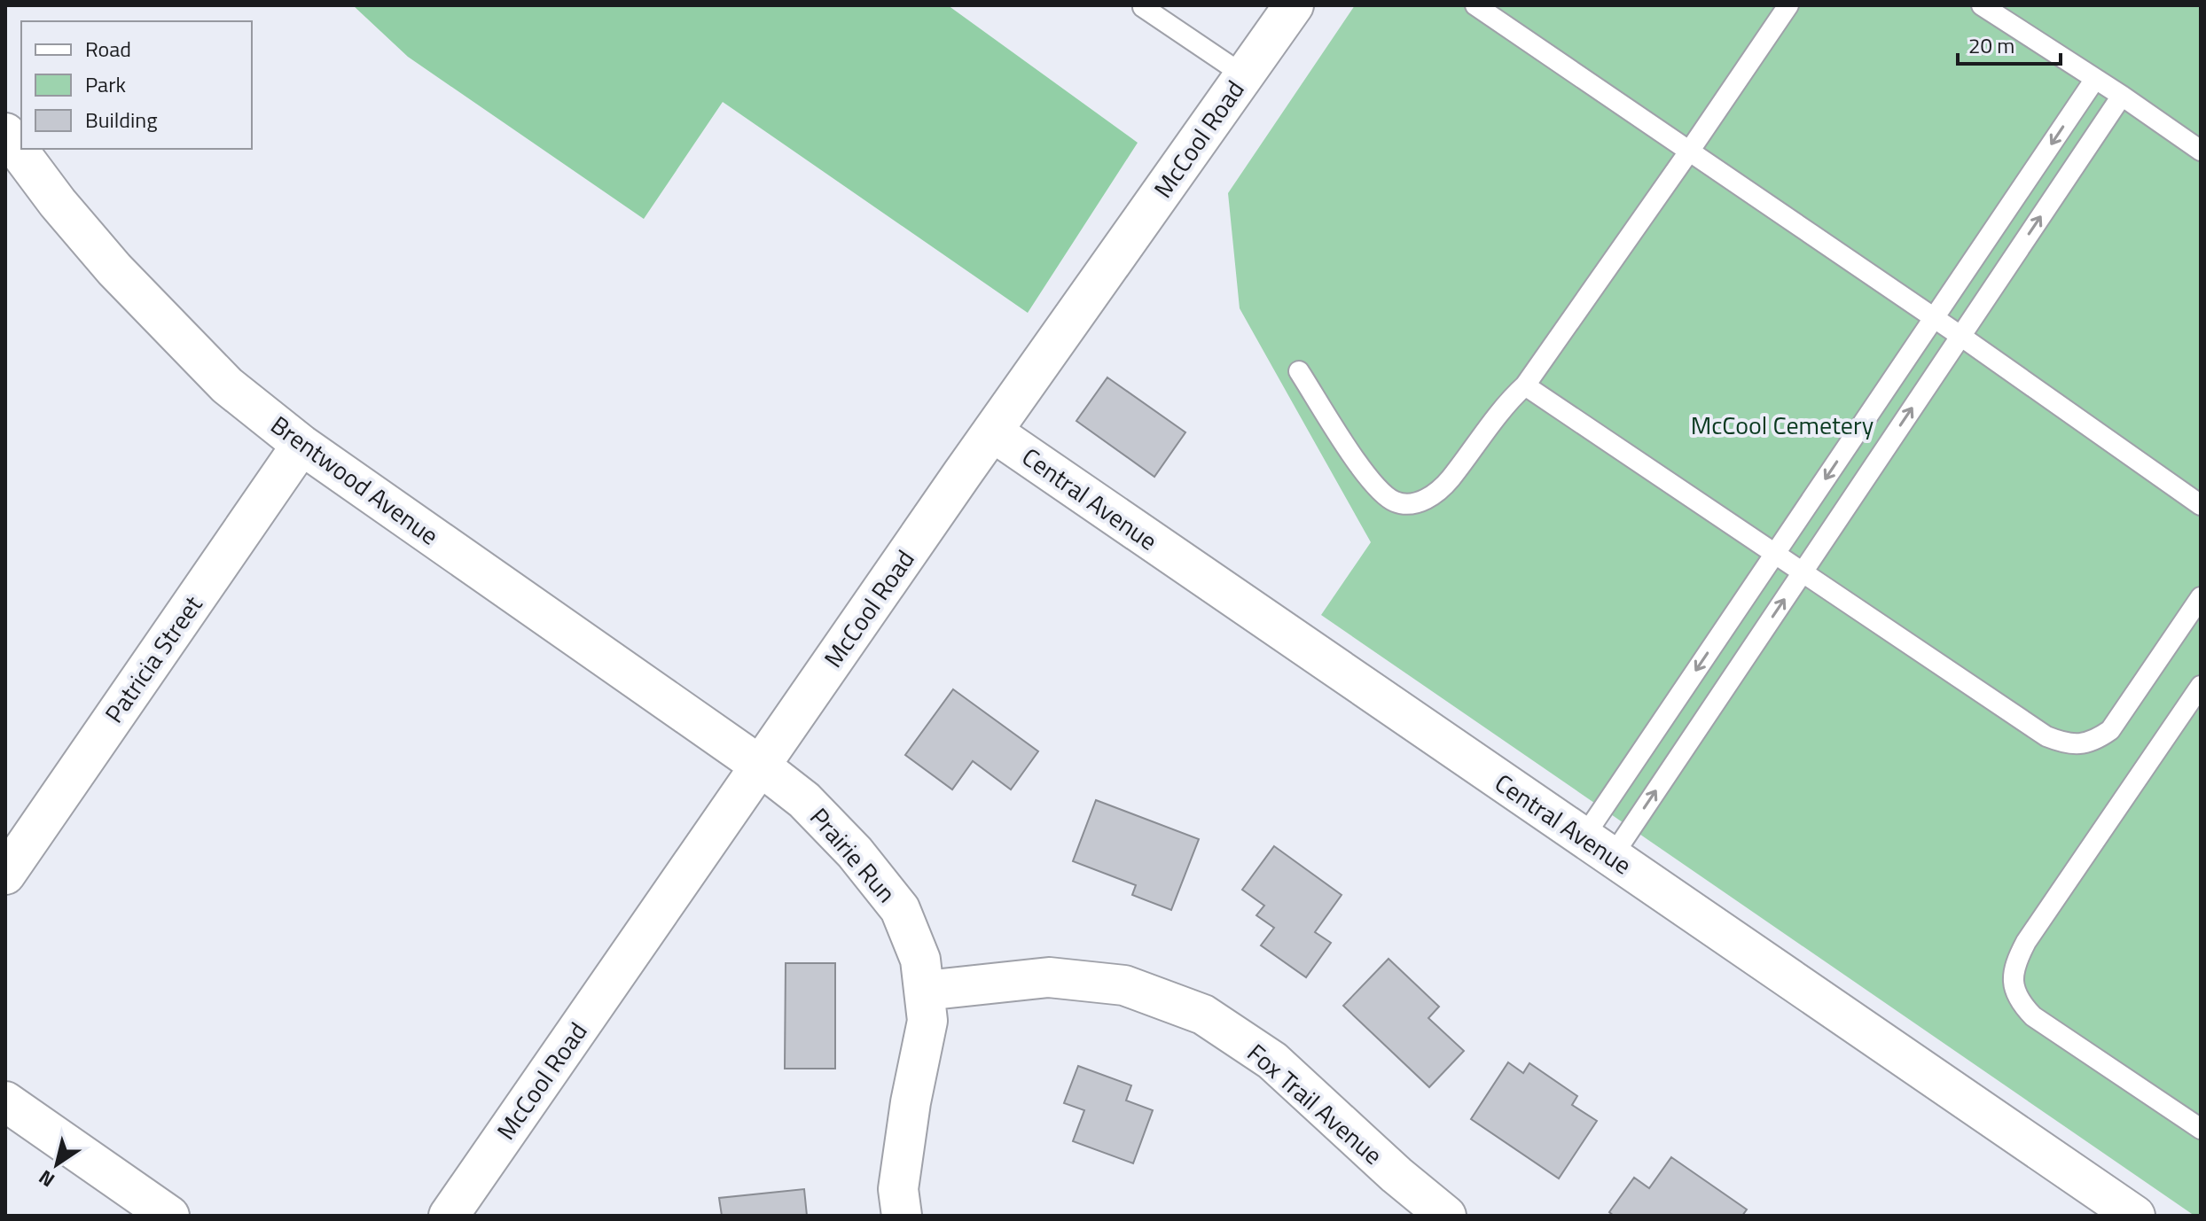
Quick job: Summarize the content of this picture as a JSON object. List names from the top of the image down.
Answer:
{
  "streets": {
    "street": [
      "McCool Road",
      "Brentwood Avenue",
      "Central Avenue",
      "Patricia Street",
      "Prairie Run",
      "Fox Trail Avenue"
    ]
  },
  "crossings": [
    ["McCool Road", "Brentwood Avenue"],
    ["McCool Road", "Central Avenue"],
    ["McCool Road", "Prairie Run"],
    ["Brentwood Avenue", "Patricia Street"],
    ["Brentwood Avenue", "Prairie Run"],
    ["Prairie Run", "Fox Trail Avenue"]
  ],
  "parks": ["McCool Cemetery"],
  "legend": ["Road", "Park", "Building"],
  "scale_bar": "20 m",
  "north": "bottom left"
}
